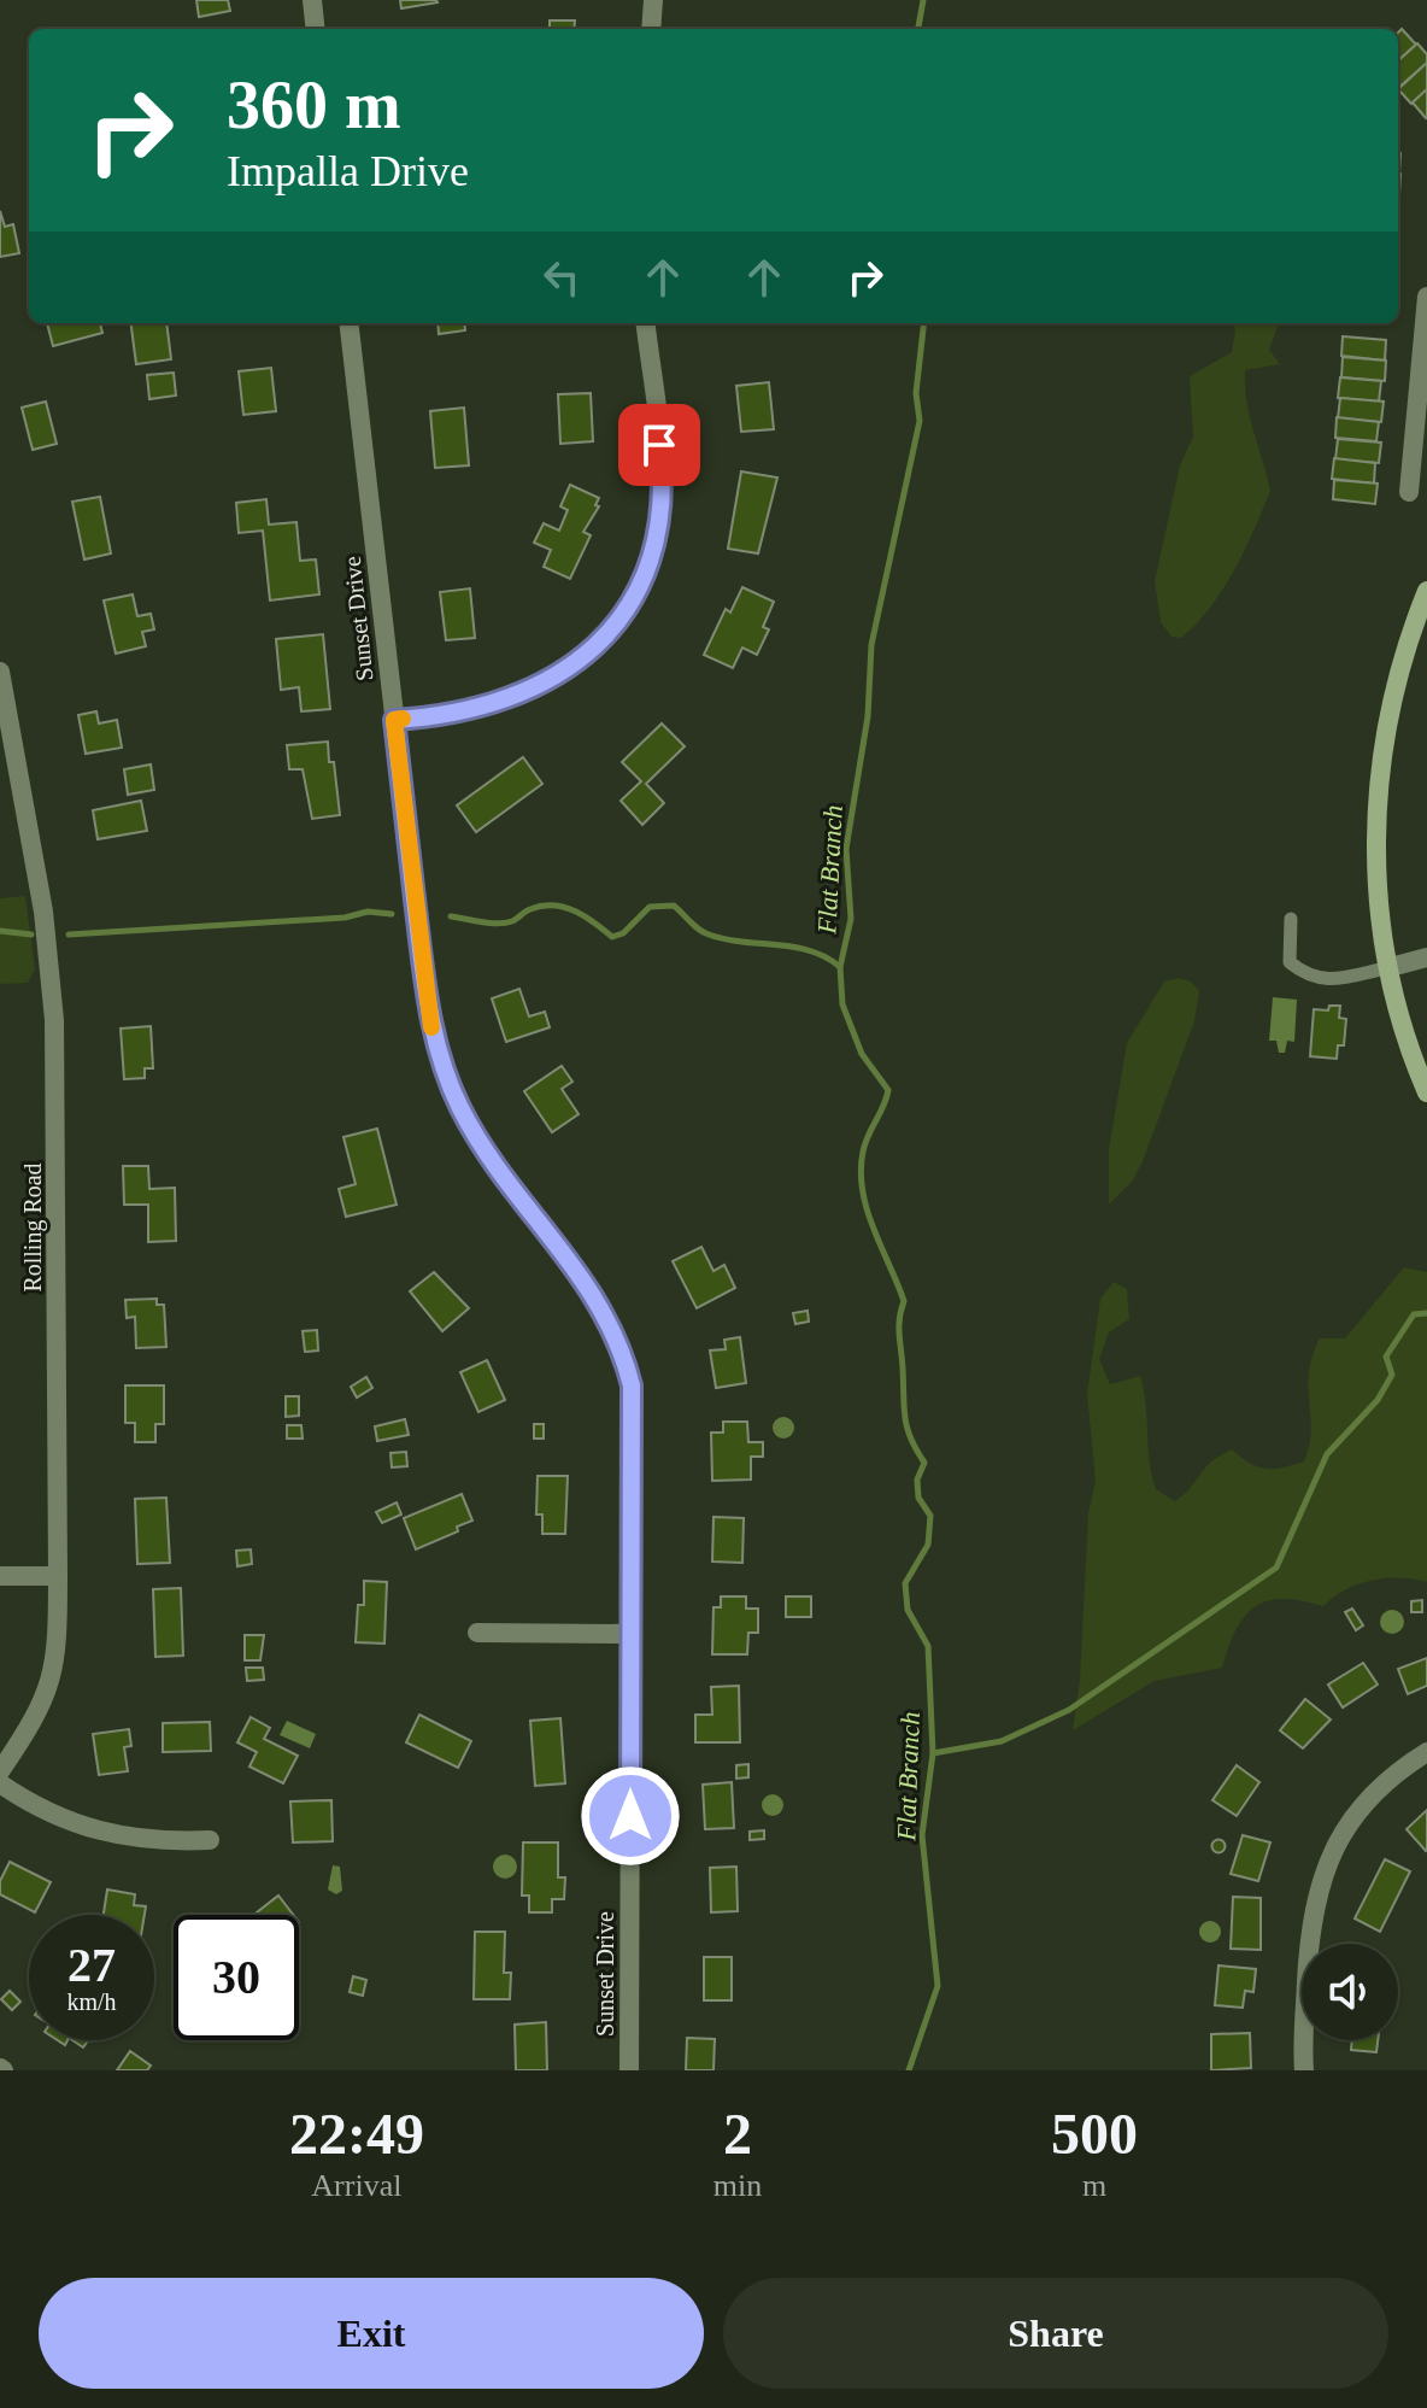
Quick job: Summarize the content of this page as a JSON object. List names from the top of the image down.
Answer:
{
  "streets": {
    "street": ["Sunset Drive", "Rolling Road"]
  },
  "water": ["Flat Branch"],
  "page": {
    "turn": ["360 m", "Impalla Drive"],
    "speed": "27 km/h",
    "limit": "30",
    "eta": [
      "22:49",
      "Arrival",
      "2",
      "min",
      "500",
      "m"
    ],
    "buttons": ["Exit", "Share"]
  }
}
